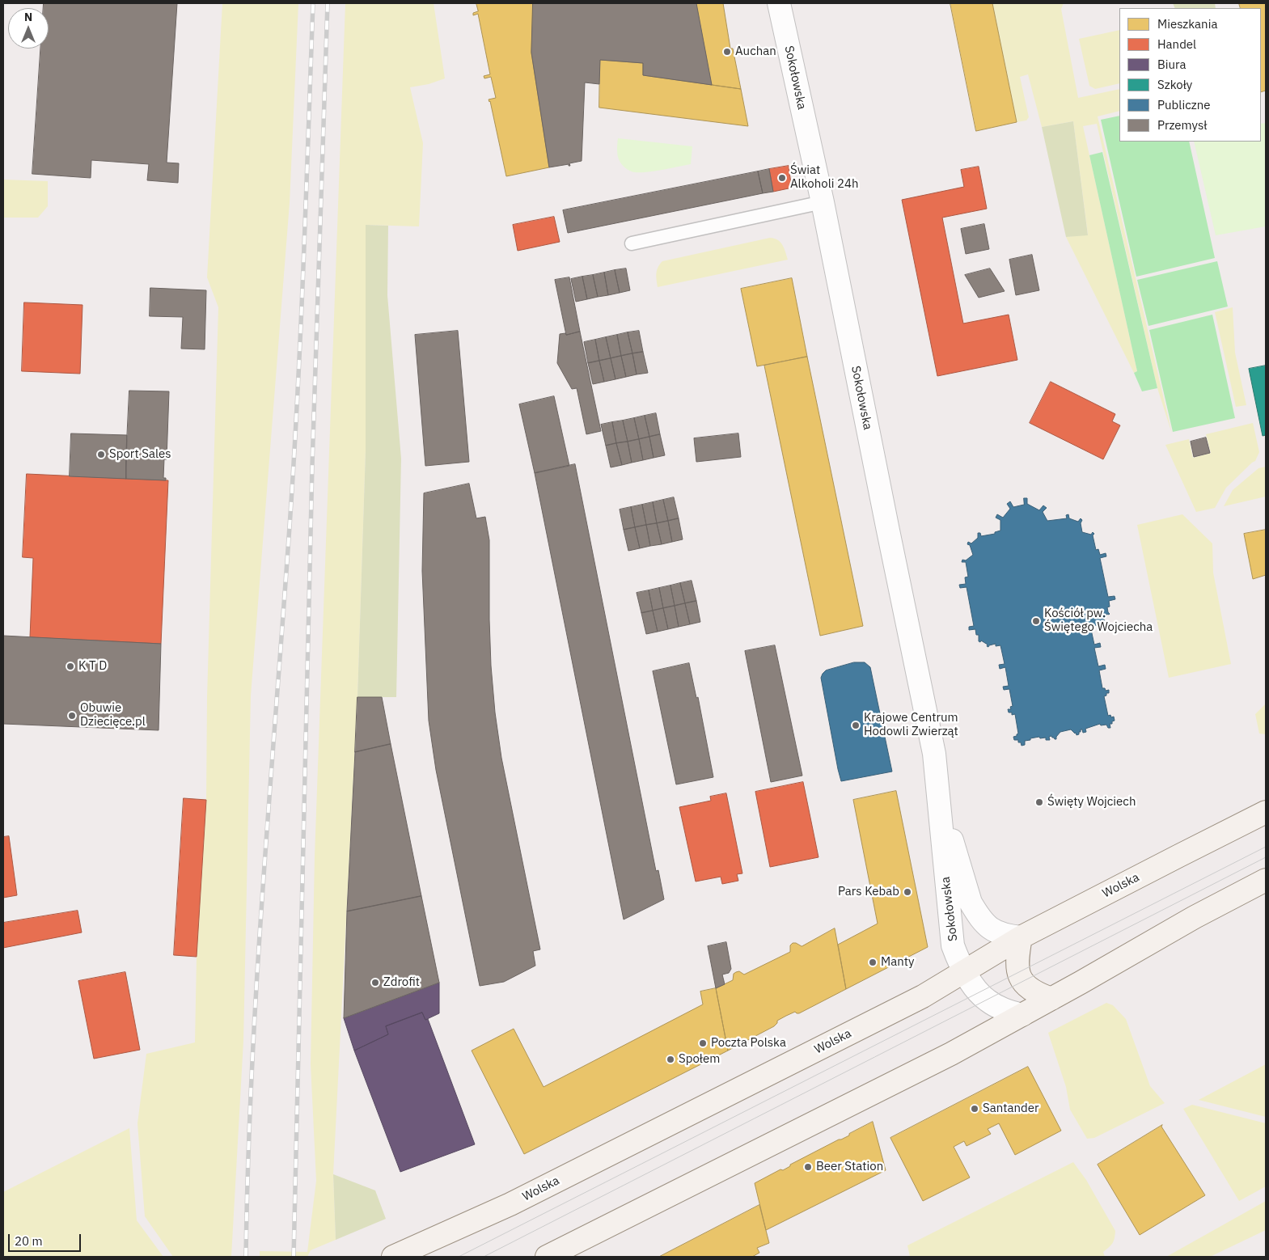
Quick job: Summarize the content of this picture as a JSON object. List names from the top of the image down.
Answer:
{
  "streets": {
    "main road": ["Wolska"],
    "street": ["Sokołowska"]
  },
  "crossings": [
    ["Sokołowska", "Wolska"]
  ],
  "places": [
    "Auchan",
    "Świat Alkoholi 24h",
    "Sport Sales",
    "Kościół pw. Świętego Wojciecha",
    "K T D",
    "Obuwie Dziecięce.pl",
    "Krajowe Centrum Hodowli Zwierząt",
    "Święty Wojciech",
    "Pars Kebab",
    "Manty",
    "Zdrofit",
    "Poczta Polska",
    "Społem",
    "Santander",
    "Beer Station"
  ],
  "legend": [
    "Mieszkania",
    "Handel",
    "Biura",
    "Szkoły",
    "Publiczne",
    "Przemysł"
  ],
  "scale_bar": "20 m",
  "north": "top"
}
